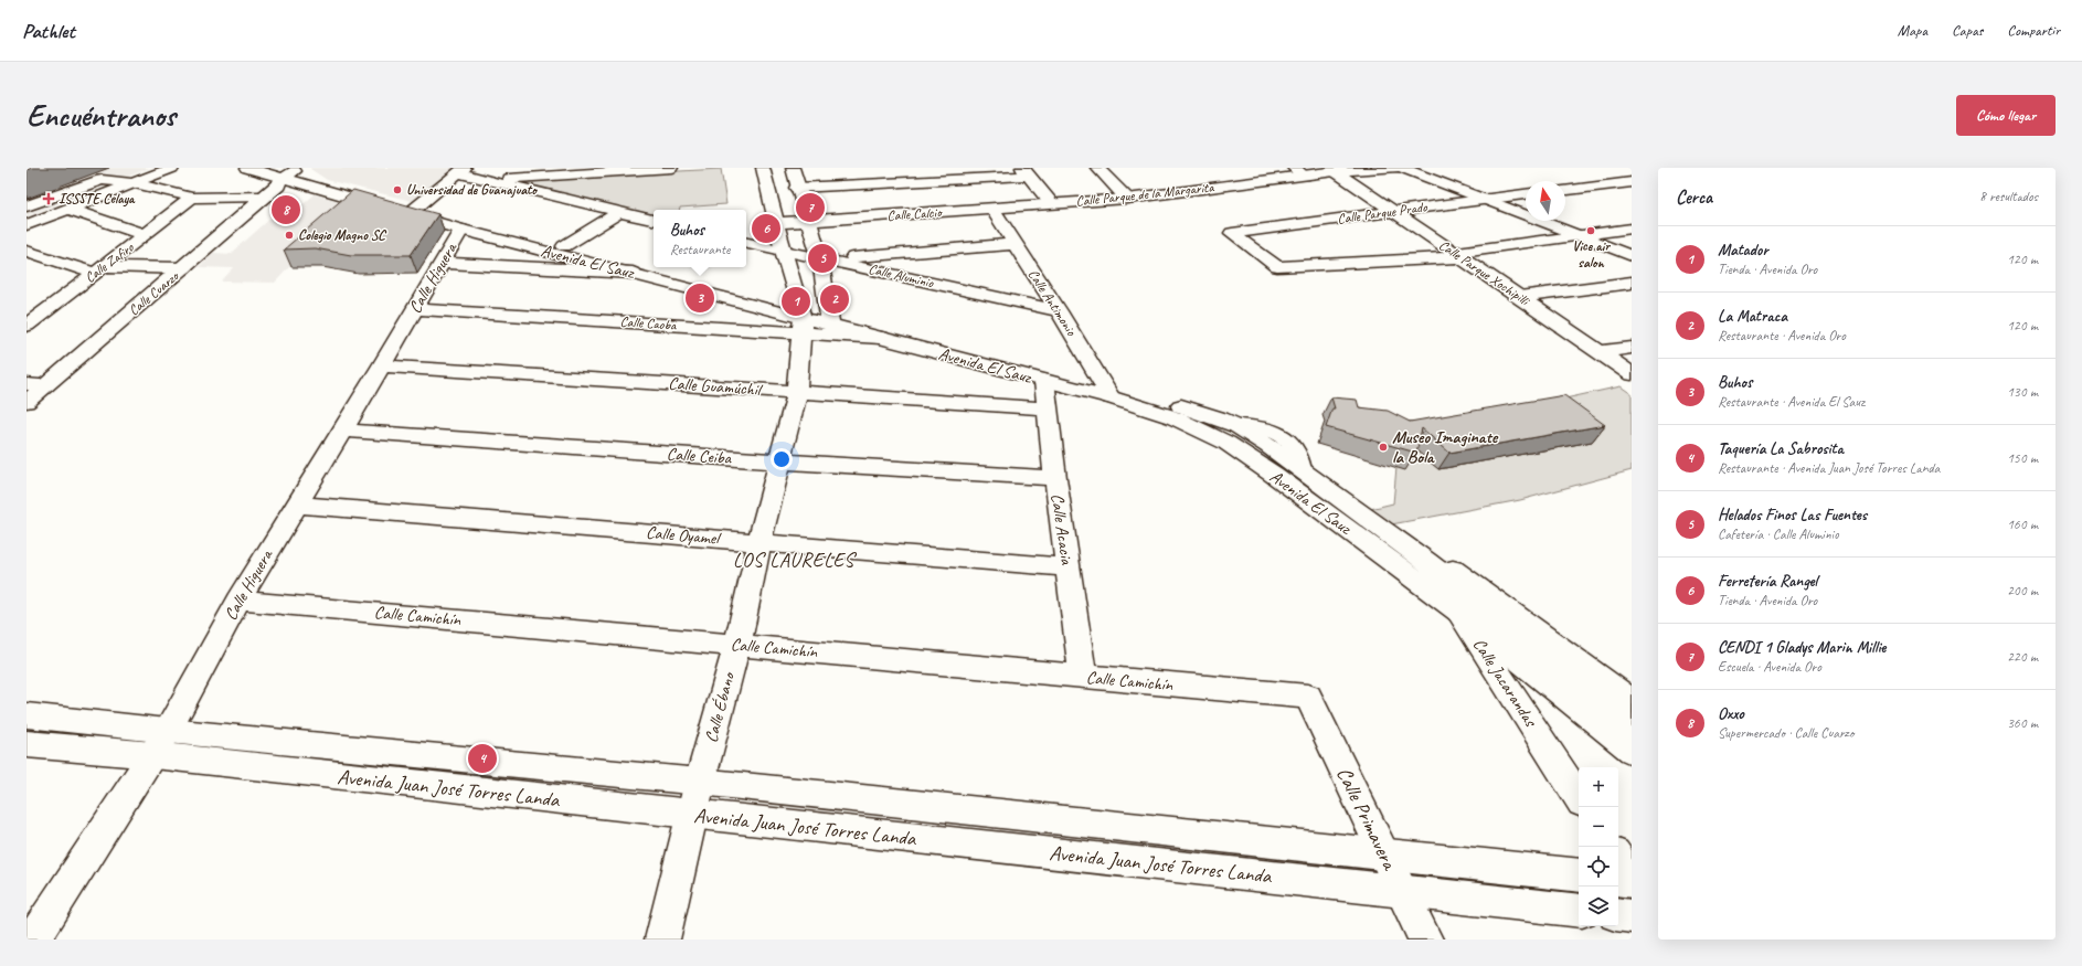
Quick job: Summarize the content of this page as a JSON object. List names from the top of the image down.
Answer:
{
  "streets": {
    "street": [
      "Calle Parque de la Margarita",
      "Calle Parque Prado",
      "Calle Calcio",
      "Avenida El Sauz",
      "Calle Zafiro",
      "Calle Parque Xochipilli",
      "Calle Aluminio",
      "Calle Higuera",
      "Calle Cuarzo",
      "Calle Antimonio",
      "Calle Caoba",
      "Calle Guamúchil",
      "Calle Ceiba",
      "Calle Acacia",
      "Calle Oyamel",
      "Calle Camichín",
      "Calle Jacarandas",
      "Calle Ébano",
      "Avenida Juan José Torres Landa",
      "Calle Primavera"
    ]
  },
  "crossings": [
    ["Calle Parque de la Margarita", "Calle Calcio"],
    ["Calle Parque de la Margarita", "Calle Parque Xochipilli"],
    ["Calle Parque Prado", "Calle Parque Xochipilli"],
    ["Calle Calcio", "Calle Antimonio"],
    ["Avenida El Sauz", "Calle Higuera"],
    ["Avenida El Sauz", "Calle Cuarzo"],
    ["Avenida El Sauz", "Calle Antimonio"],
    ["Avenida El Sauz", "Calle Caoba"],
    ["Avenida El Sauz", "Calle Acacia"],
    ["Avenida El Sauz", "Calle Jacarandas"],
    ["Avenida El Sauz", "Calle Ébano"],
    ["Calle Aluminio", "Calle Antimonio"],
    ["Calle Higuera", "Calle Caoba"],
    ["Calle Higuera", "Calle Guamúchil"],
    ["Calle Higuera", "Calle Ceiba"],
    ["Calle Higuera", "Calle Oyamel"],
    ["Calle Higuera", "Calle Camichín"],
    ["Calle Higuera", "Avenida Juan José Torres Landa"],
    ["Calle Caoba", "Calle Ébano"],
    ["Calle Guamúchil", "Calle Acacia"],
    ["Calle Guamúchil", "Calle Ébano"],
    ["Calle Ceiba", "Calle Acacia"],
    ["Calle Ceiba", "Calle Ébano"],
    ["Calle Acacia", "Calle Oyamel"],
    ["Calle Acacia", "Calle Camichín"],
    ["Calle Oyamel", "Calle Ébano"],
    ["Calle Camichín", "Calle Ébano"],
    ["Calle Camichín", "Calle Primavera"],
    ["Calle Ébano", "Avenida Juan José Torres Landa"],
    ["Avenida Juan José Torres Landa", "Calle Primavera"]
  ],
  "districts": ["LOS LAURELES"],
  "places": {
    "other": [
      "Universidad de Guanajuato",
      "Vice air salon",
      "Colegio Magno SC",
      "Museo Imaginate la Bola"
    ],
    "health": ["ISSSTE Celaya"]
  },
  "north": "top",
  "page": {
    "header": "Pathlet",
    "nav": ["Mapa", "Capas", "Compartir"],
    "buttons": "Cómo llegar",
    "title": "Encuéntranos",
    "heading": ["Cerca", "8 resultados"],
    "pins": [
      "7",
      "8",
      "6",
      "5",
      "3",
      "2",
      "1",
      "4"
    ],
    "popup": ["Buhos", "Restaurante"],
    "list": [
      {
        "mark": "1",
        "name": "Matador",
        "note": "Tienda · Avenida Oro",
        "value": "120 m"
      },
      {
        "mark": "2",
        "name": "La Matraca",
        "note": "Restaurante · Avenida Oro",
        "value": "120 m"
      },
      {
        "mark": "3",
        "name": "Buhos",
        "note": "Restaurante · Avenida El Sauz",
        "value": "130 m"
      },
      {
        "mark": "4",
        "name": "Taquería La Sabrosita",
        "note": "Restaurante · Avenida Juan José Torres Landa",
        "value": "150 m"
      },
      {
        "mark": "5",
        "name": "Helados Finos Las Fuentes",
        "note": "Cafetería · Calle Aluminio",
        "value": "160 m"
      },
      {
        "mark": "6",
        "name": "Ferretería Rangel",
        "note": "Tienda · Avenida Oro",
        "value": "200 m"
      },
      {
        "mark": "7",
        "name": "CENDI 1 Gladys Marin Millie",
        "note": "Escuela · Avenida Oro",
        "value": "220 m"
      },
      {
        "mark": "8",
        "name": "Oxxo",
        "note": "Supermercado · Calle Cuarzo",
        "value": "360 m"
      }
    ],
    "map_buttons": ["+", "−"]
  }
}
